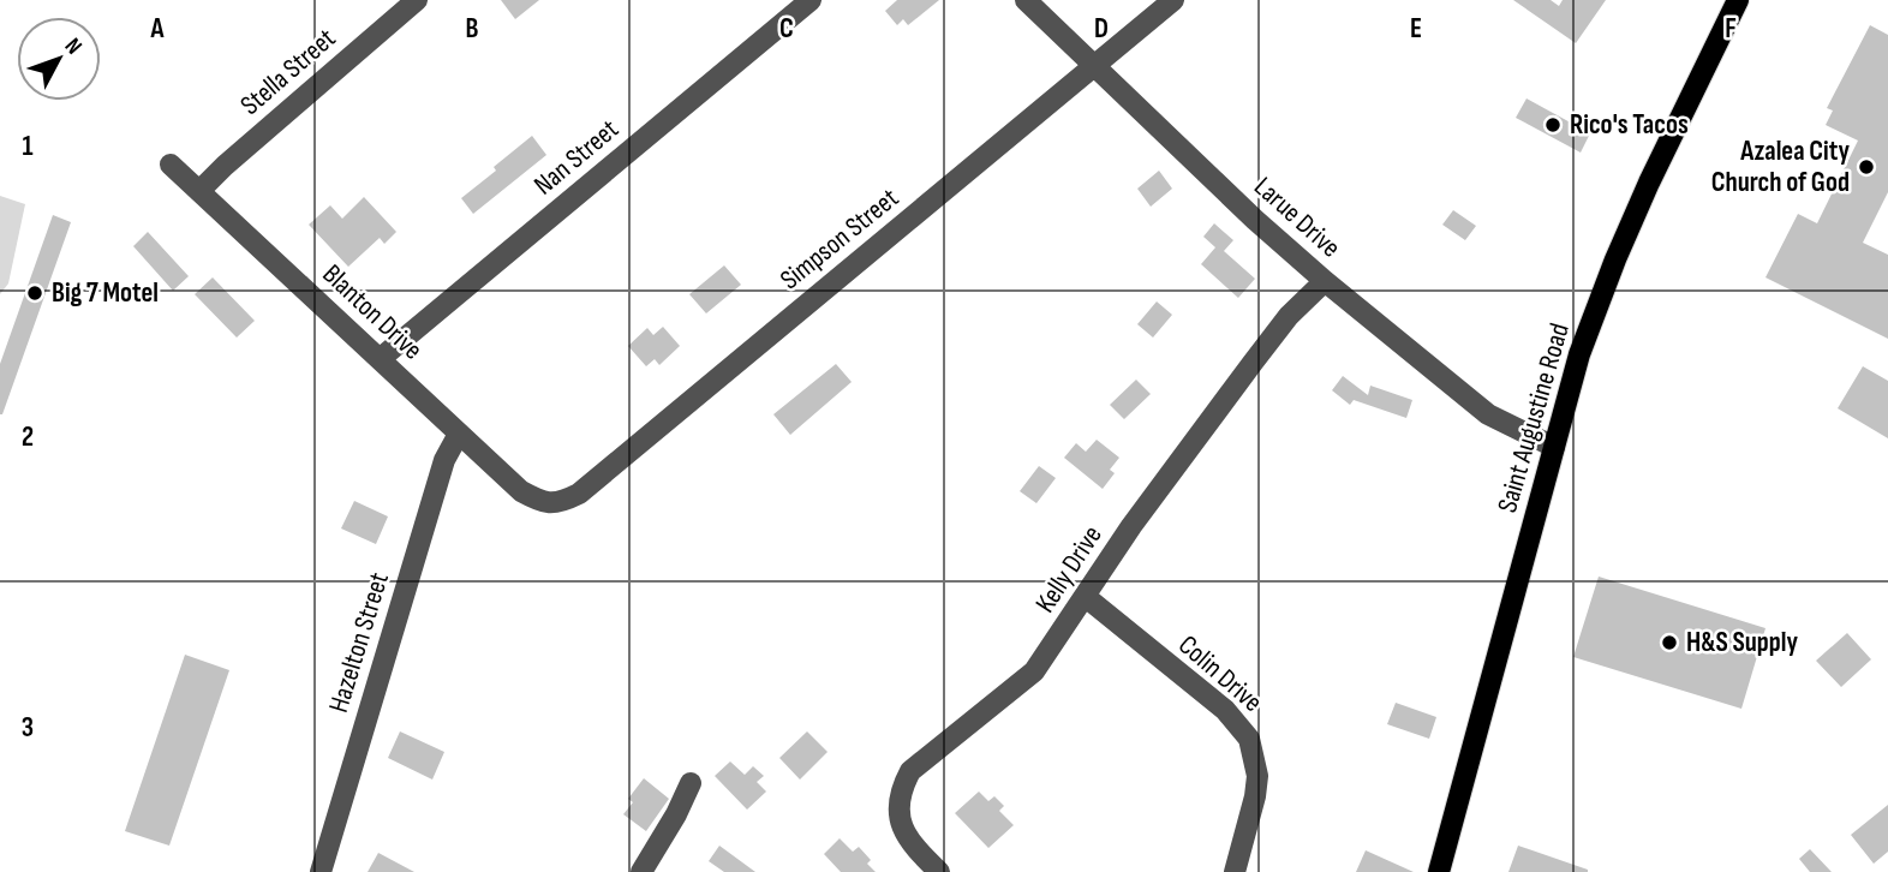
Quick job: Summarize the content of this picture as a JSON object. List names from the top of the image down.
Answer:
{
  "streets": {
    "main road": ["Saint Augustine Road"],
    "street": [
      "Stella Street",
      "Nan Street",
      "Larue Drive",
      "Simpson Street",
      "Blanton Drive",
      "Kelly Drive",
      "Hazelton Street",
      "Colin Drive"
    ]
  },
  "crossings": [
    ["Stella Street", "Blanton Drive"],
    ["Nan Street", "Blanton Drive"],
    ["Larue Drive", "Simpson Street"],
    ["Larue Drive", "Saint Augustine Road"],
    ["Larue Drive", "Kelly Drive"],
    ["Simpson Street", "Blanton Drive"],
    ["Blanton Drive", "Hazelton Street"],
    ["Kelly Drive", "Colin Drive"]
  ],
  "places": [
    "Rico's Tacos",
    "Azalea City Church of God",
    "Big 7 Motel",
    "H&S Supply"
  ],
  "north": "top right",
  "grid": {
    "columns": [
      "A",
      "B",
      "C",
      "D",
      "E",
      "F"
    ],
    "rows": ["1", "2", "3"]
  }
}
